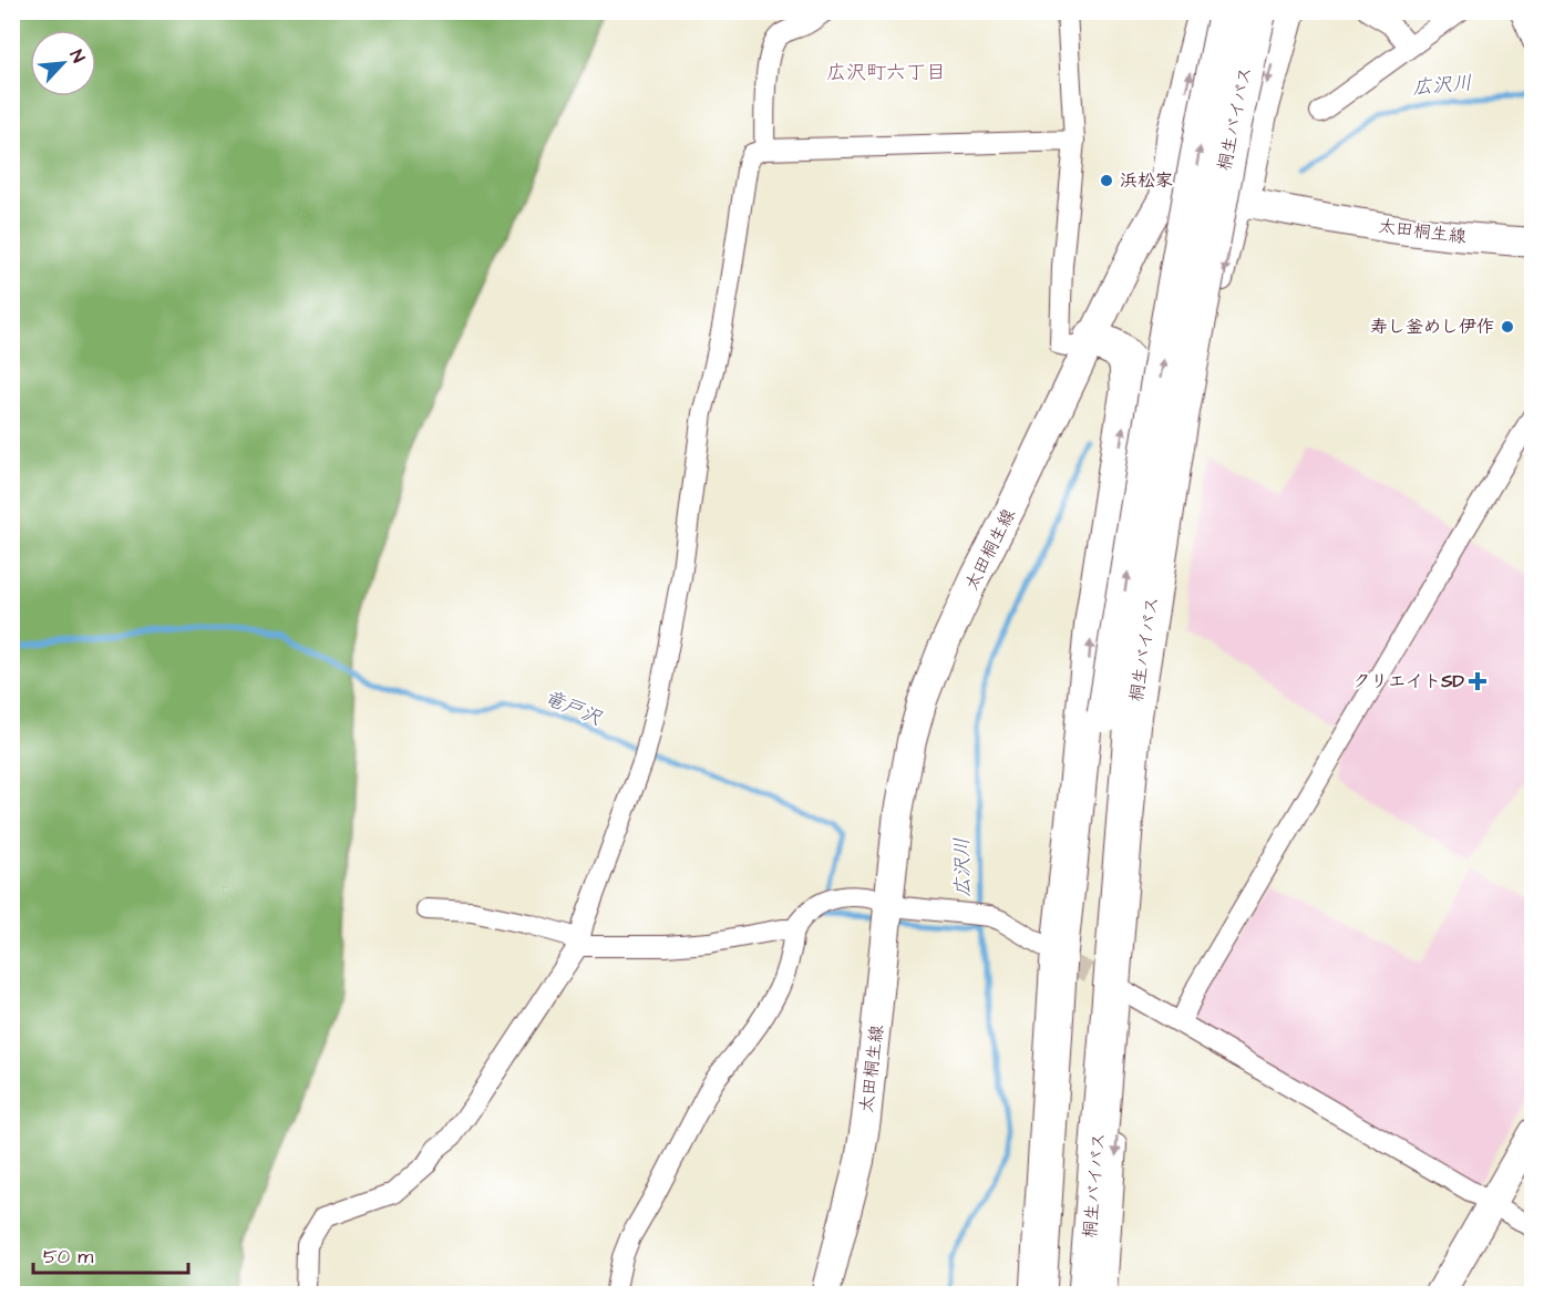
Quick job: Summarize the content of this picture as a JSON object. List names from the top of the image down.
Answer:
{
  "streets": {
    "highway": ["桐生バイパス"],
    "main road": ["太田桐生線"]
  },
  "districts": ["広沢町六丁目"],
  "water": ["広沢川", "竜戸沢"],
  "places": {
    "other": ["浜松家", "寿し釜めし伊作"],
    "health": ["クリエイトSD"]
  },
  "scale_bar": "50 m",
  "north": "top right"
}
